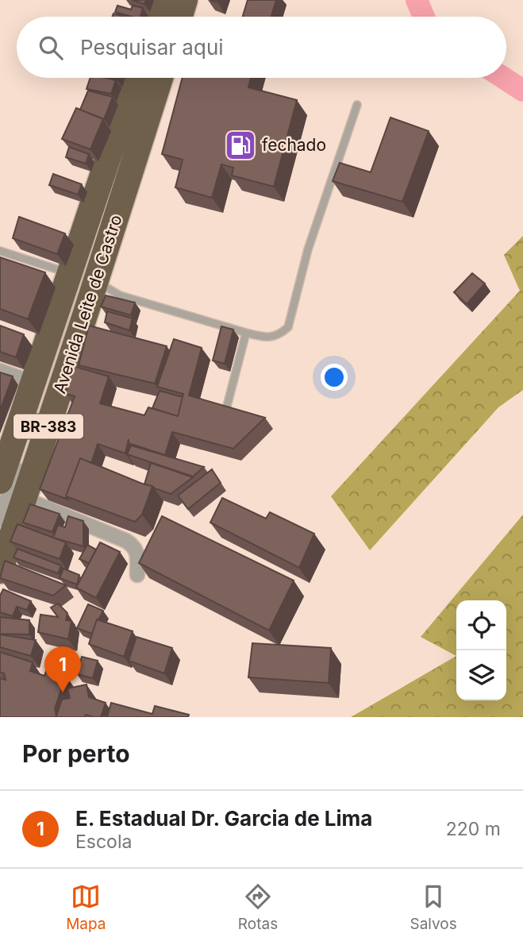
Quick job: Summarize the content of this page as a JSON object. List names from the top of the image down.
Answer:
{
  "streets": {
    "highway": ["Avenida Leite de Castro", "BR-383"]
  },
  "places": {
    "fuel station": ["fechado"]
  },
  "page": {
    "search": "Pesquisar aqui",
    "pins": "1",
    "heading": "Por perto",
    "list": [
      {
        "mark": "1",
        "name": "E. Estadual Dr. Garcia de Lima",
        "note": "Escola",
        "value": "220 m"
      }
    ],
    "nav": ["Mapa", "Rotas", "Salvos"]
  }
}
